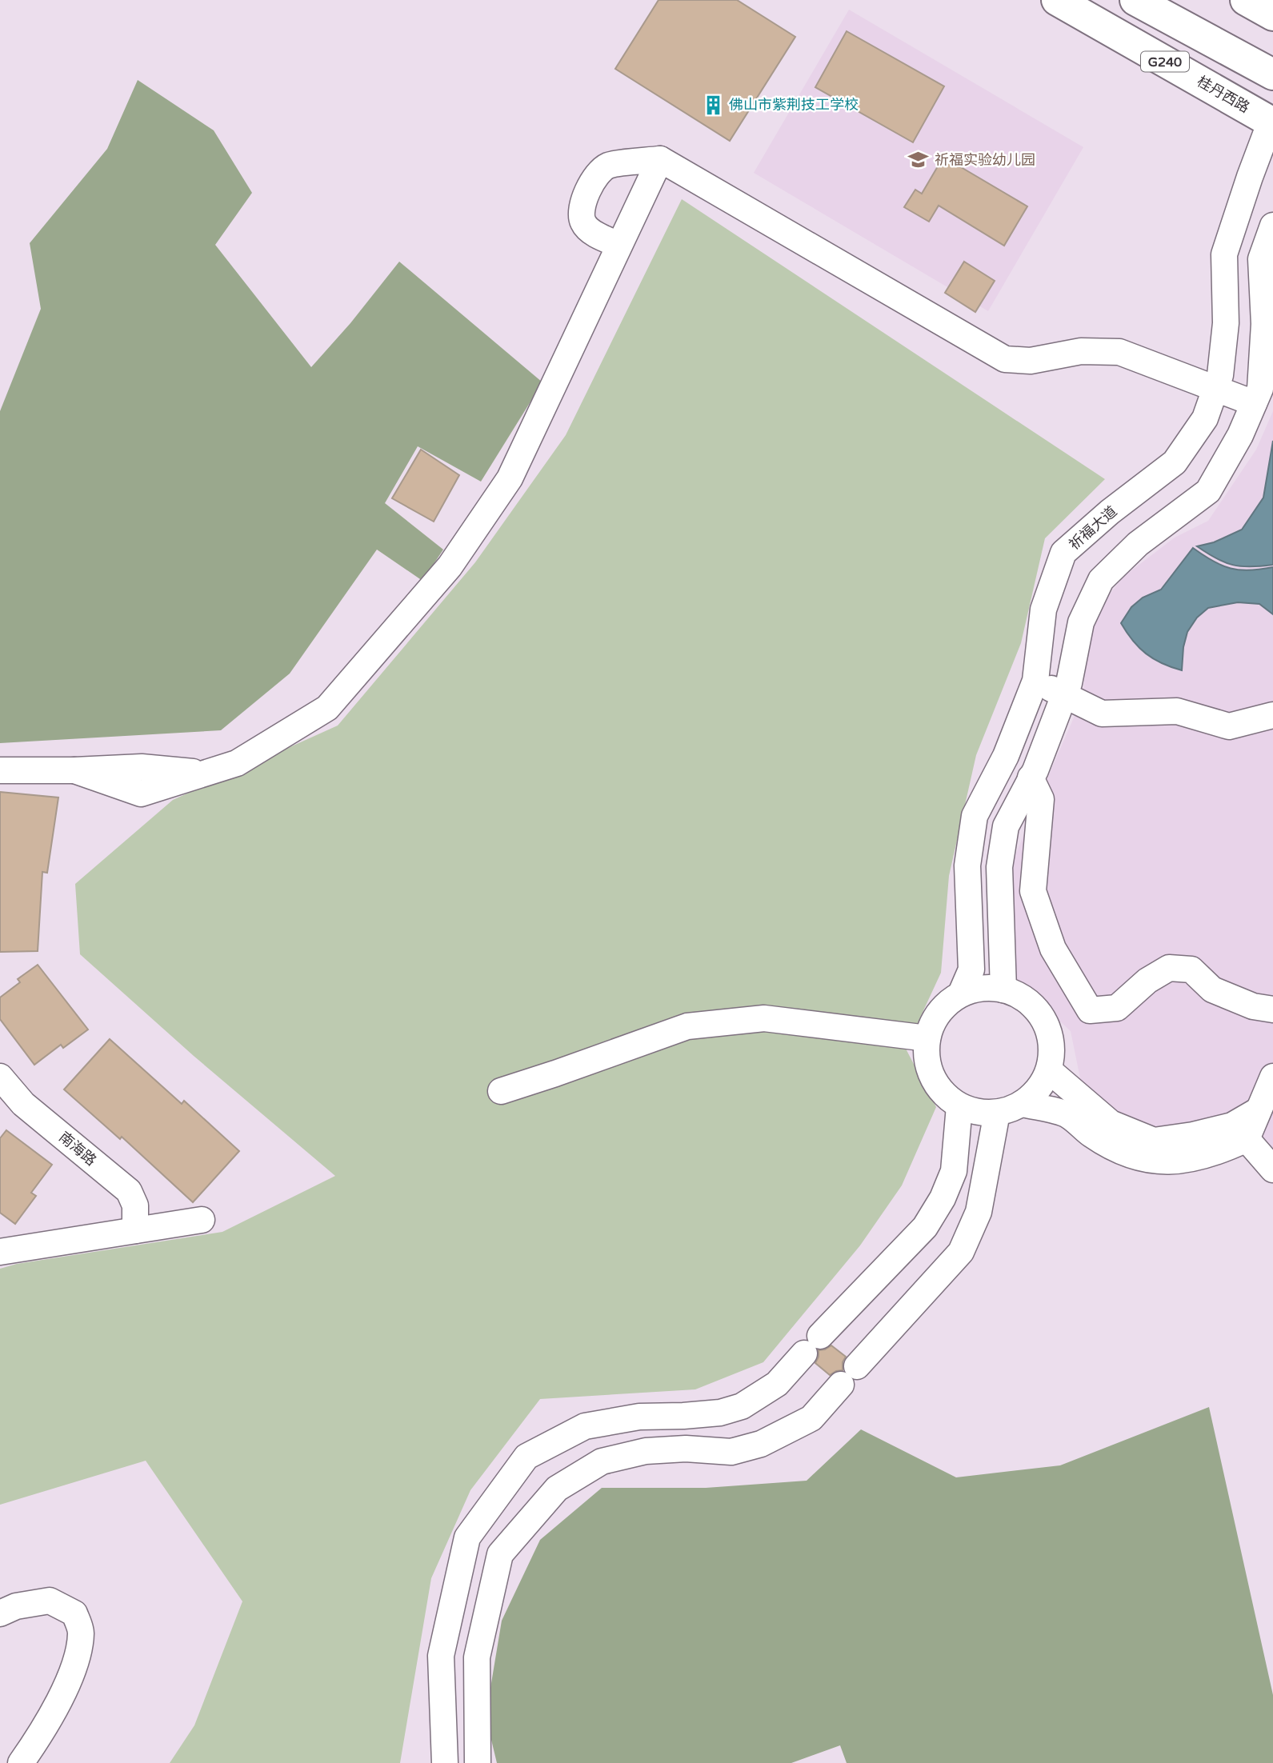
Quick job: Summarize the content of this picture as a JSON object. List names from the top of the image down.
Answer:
{
  "streets": {
    "main road": ["G240", "桂丹西路"],
    "street": ["祈福大道", "南海路"]
  },
  "crossings": [
    ["桂丹西路", "祈福大道"]
  ],
  "places": {
    "building": ["佛山市紫荆技工学校"],
    "school or university": ["祈福实验幼儿园"]
  }
}
